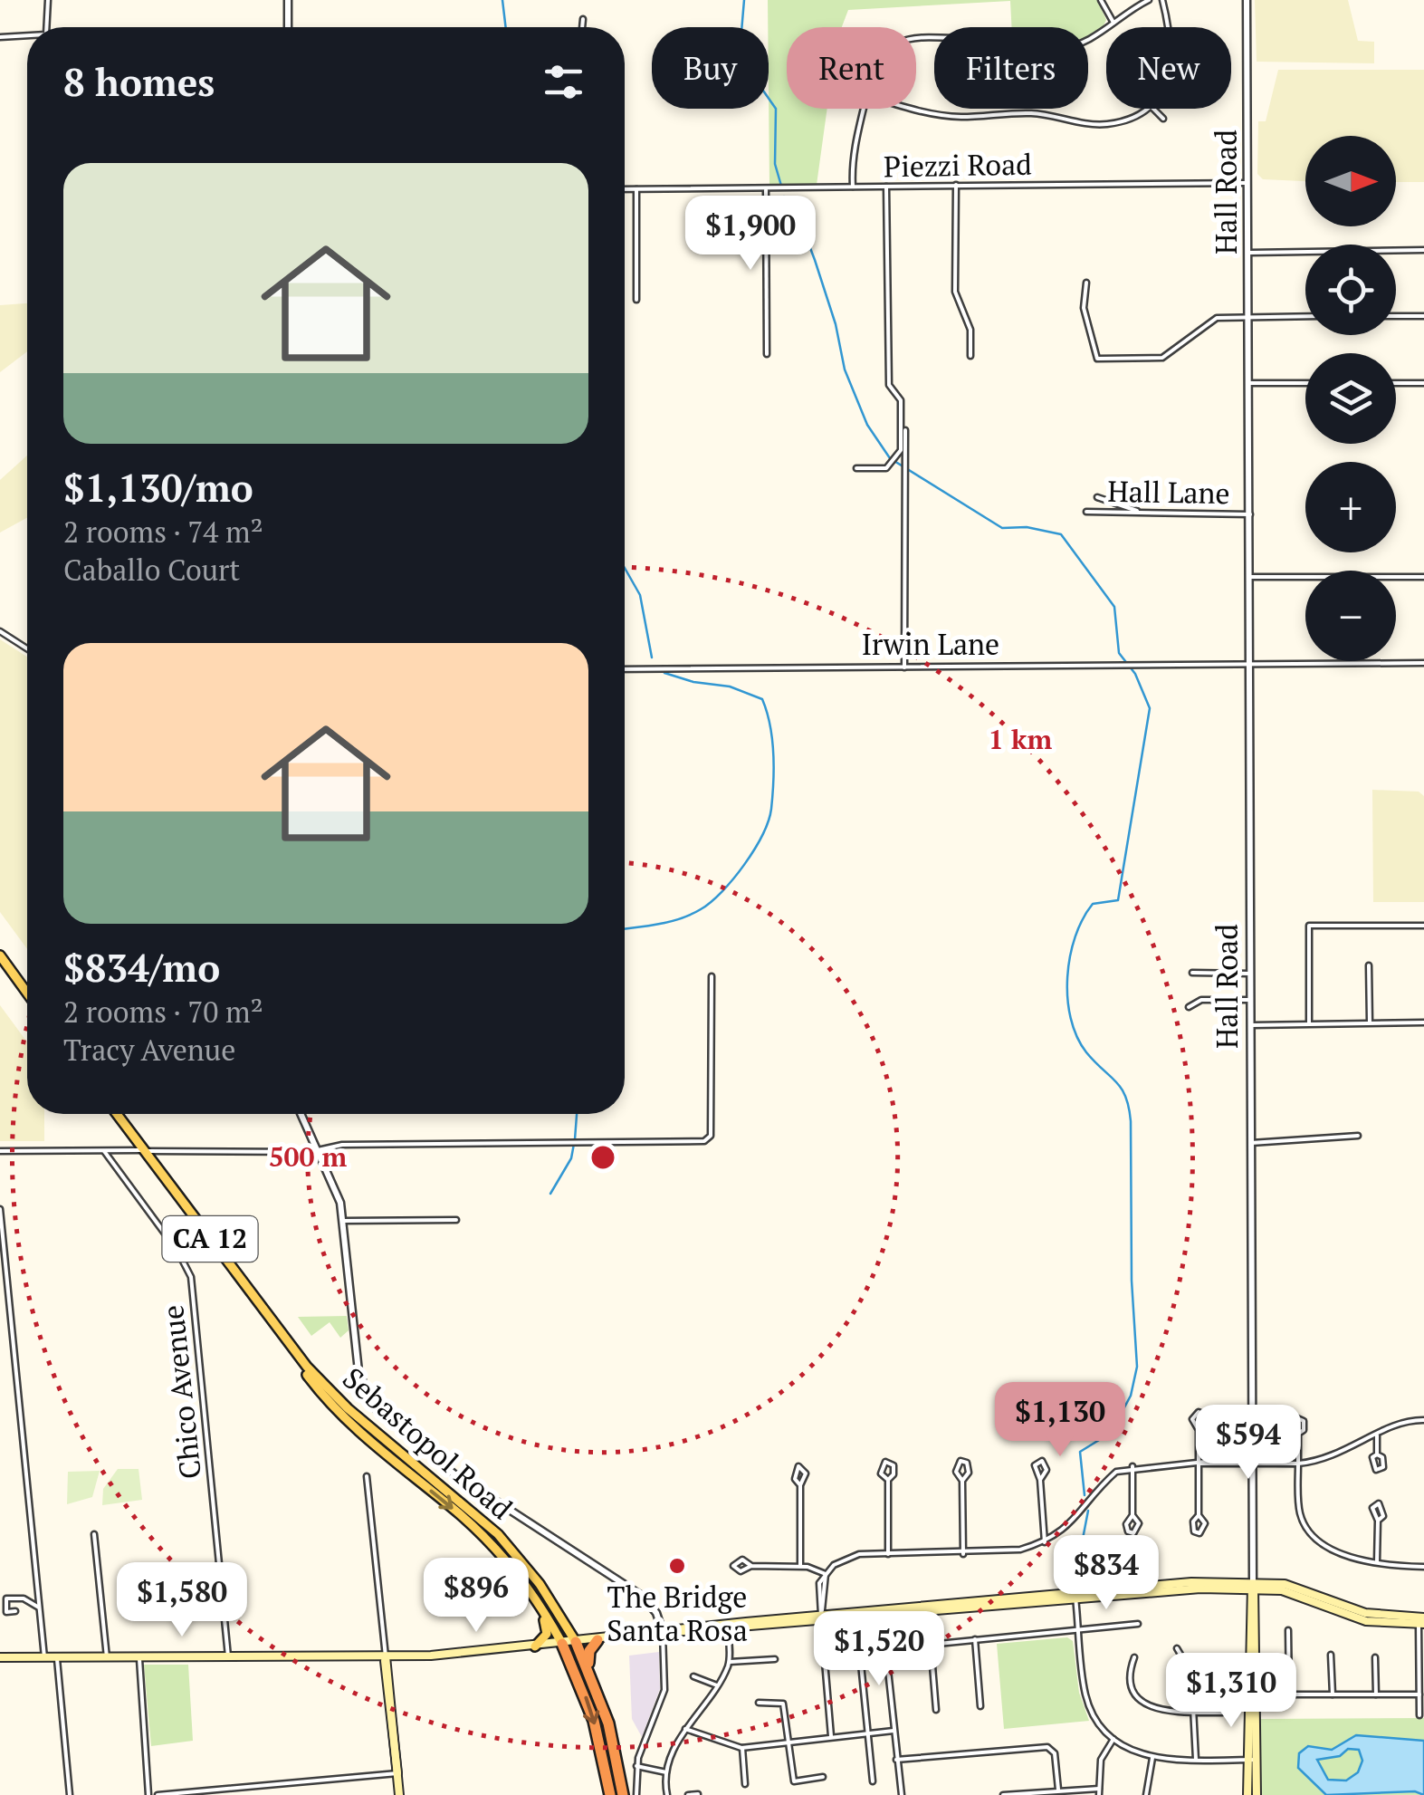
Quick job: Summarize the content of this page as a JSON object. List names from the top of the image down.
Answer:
{
  "streets": {
    "highway": ["CA 12"],
    "main road": ["Sebastopol Road"],
    "street": [
      "Piezzi Road",
      "Hall Road",
      "Hall Lane",
      "Irwin Lane",
      "Chico Avenue"
    ]
  },
  "crossings": [
    ["Piezzi Road", "Hall Road"],
    ["Hall Road", "Hall Lane"],
    ["Hall Road", "Irwin Lane"],
    ["CA 12", "Sebastopol Road"]
  ],
  "places": ["The Bridge Santa Rosa"],
  "north": "right",
  "page": {
    "chip": [
      "Buy",
      "Rent",
      "Filters",
      "New"
    ],
    "heading": "8 homes",
    "map_buttons": ["+", "−"],
    "list": [
      {
        "name": "$1,130/mo",
        "note": "2 rooms · 74 m² · Caballo Court"
      },
      {
        "name": "$834/mo",
        "note": "2 rooms · 70 m² · Tracy Avenue"
      }
    ],
    "price": [
      "$1,900",
      "$1,130",
      "$594",
      "$834",
      "$896",
      "$1,580",
      "$1,520",
      "$1,310"
    ]
  },
  "rings": ["1 km", "500 m"]
}
